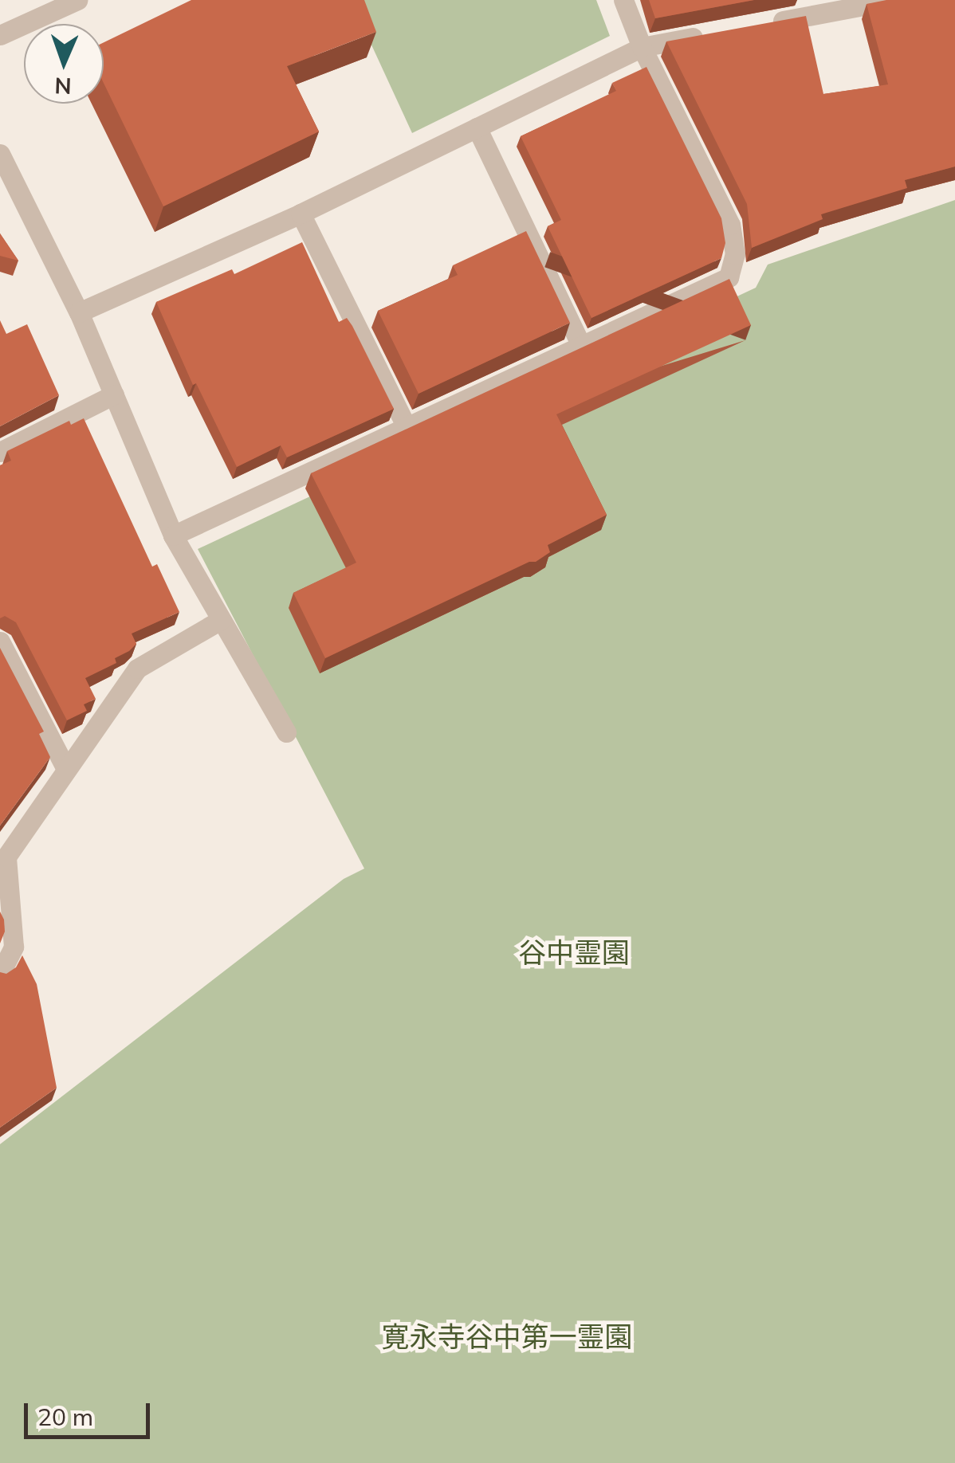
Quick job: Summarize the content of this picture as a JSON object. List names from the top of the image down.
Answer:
{
  "parks": ["谷中霊園", "寛永寺谷中第一霊園"],
  "scale_bar": "20 m",
  "north": "bottom"
}
